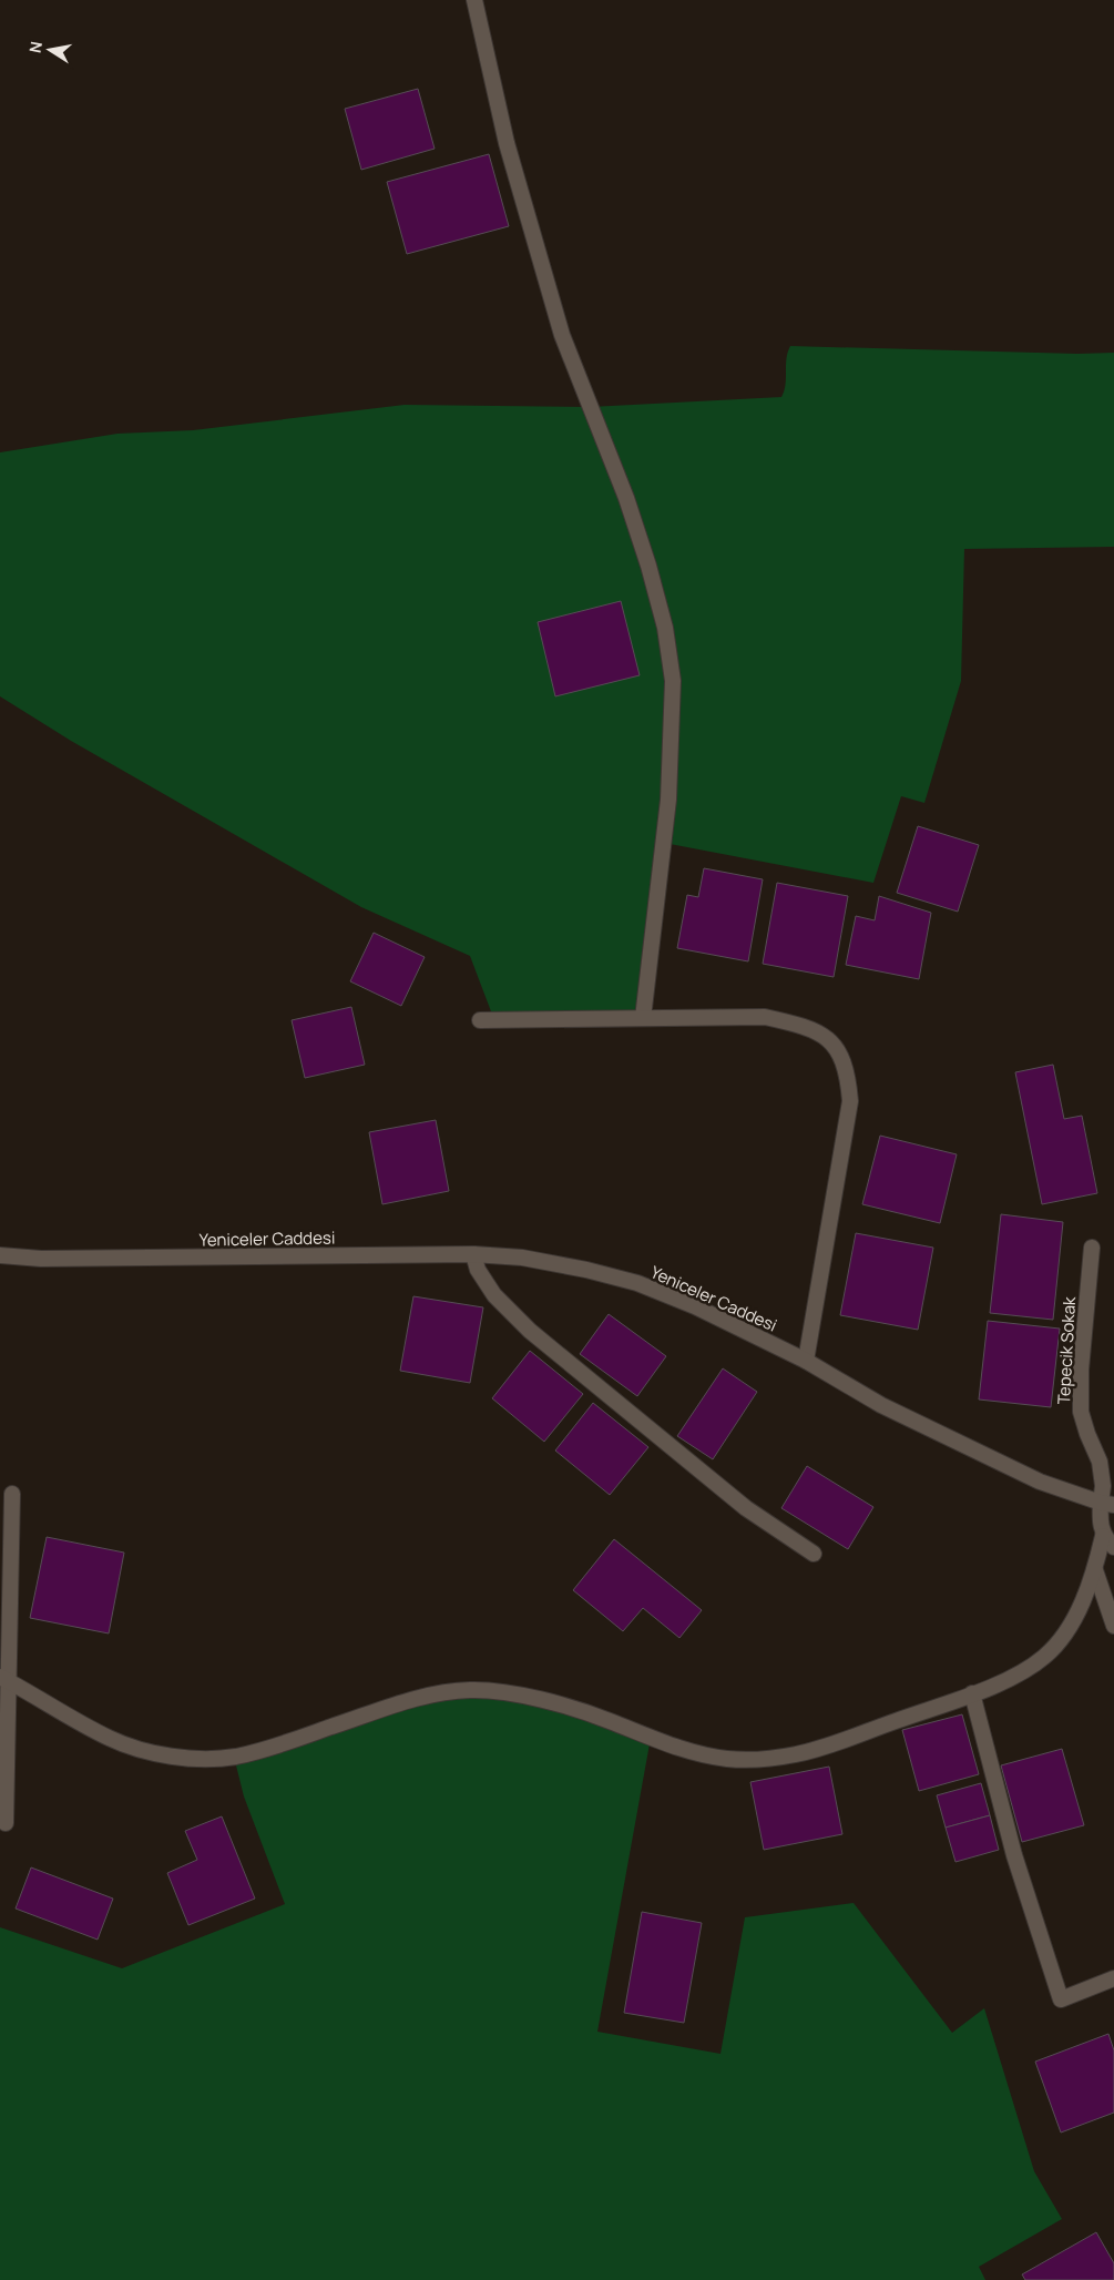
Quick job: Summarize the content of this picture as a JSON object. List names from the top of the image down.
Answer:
{
  "streets": {
    "street": ["Yeniceler Caddesi", "Tepecik Sokak"]
  },
  "crossings": [
    ["Yeniceler Caddesi", "Tepecik Sokak"]
  ],
  "north": "left"
}
